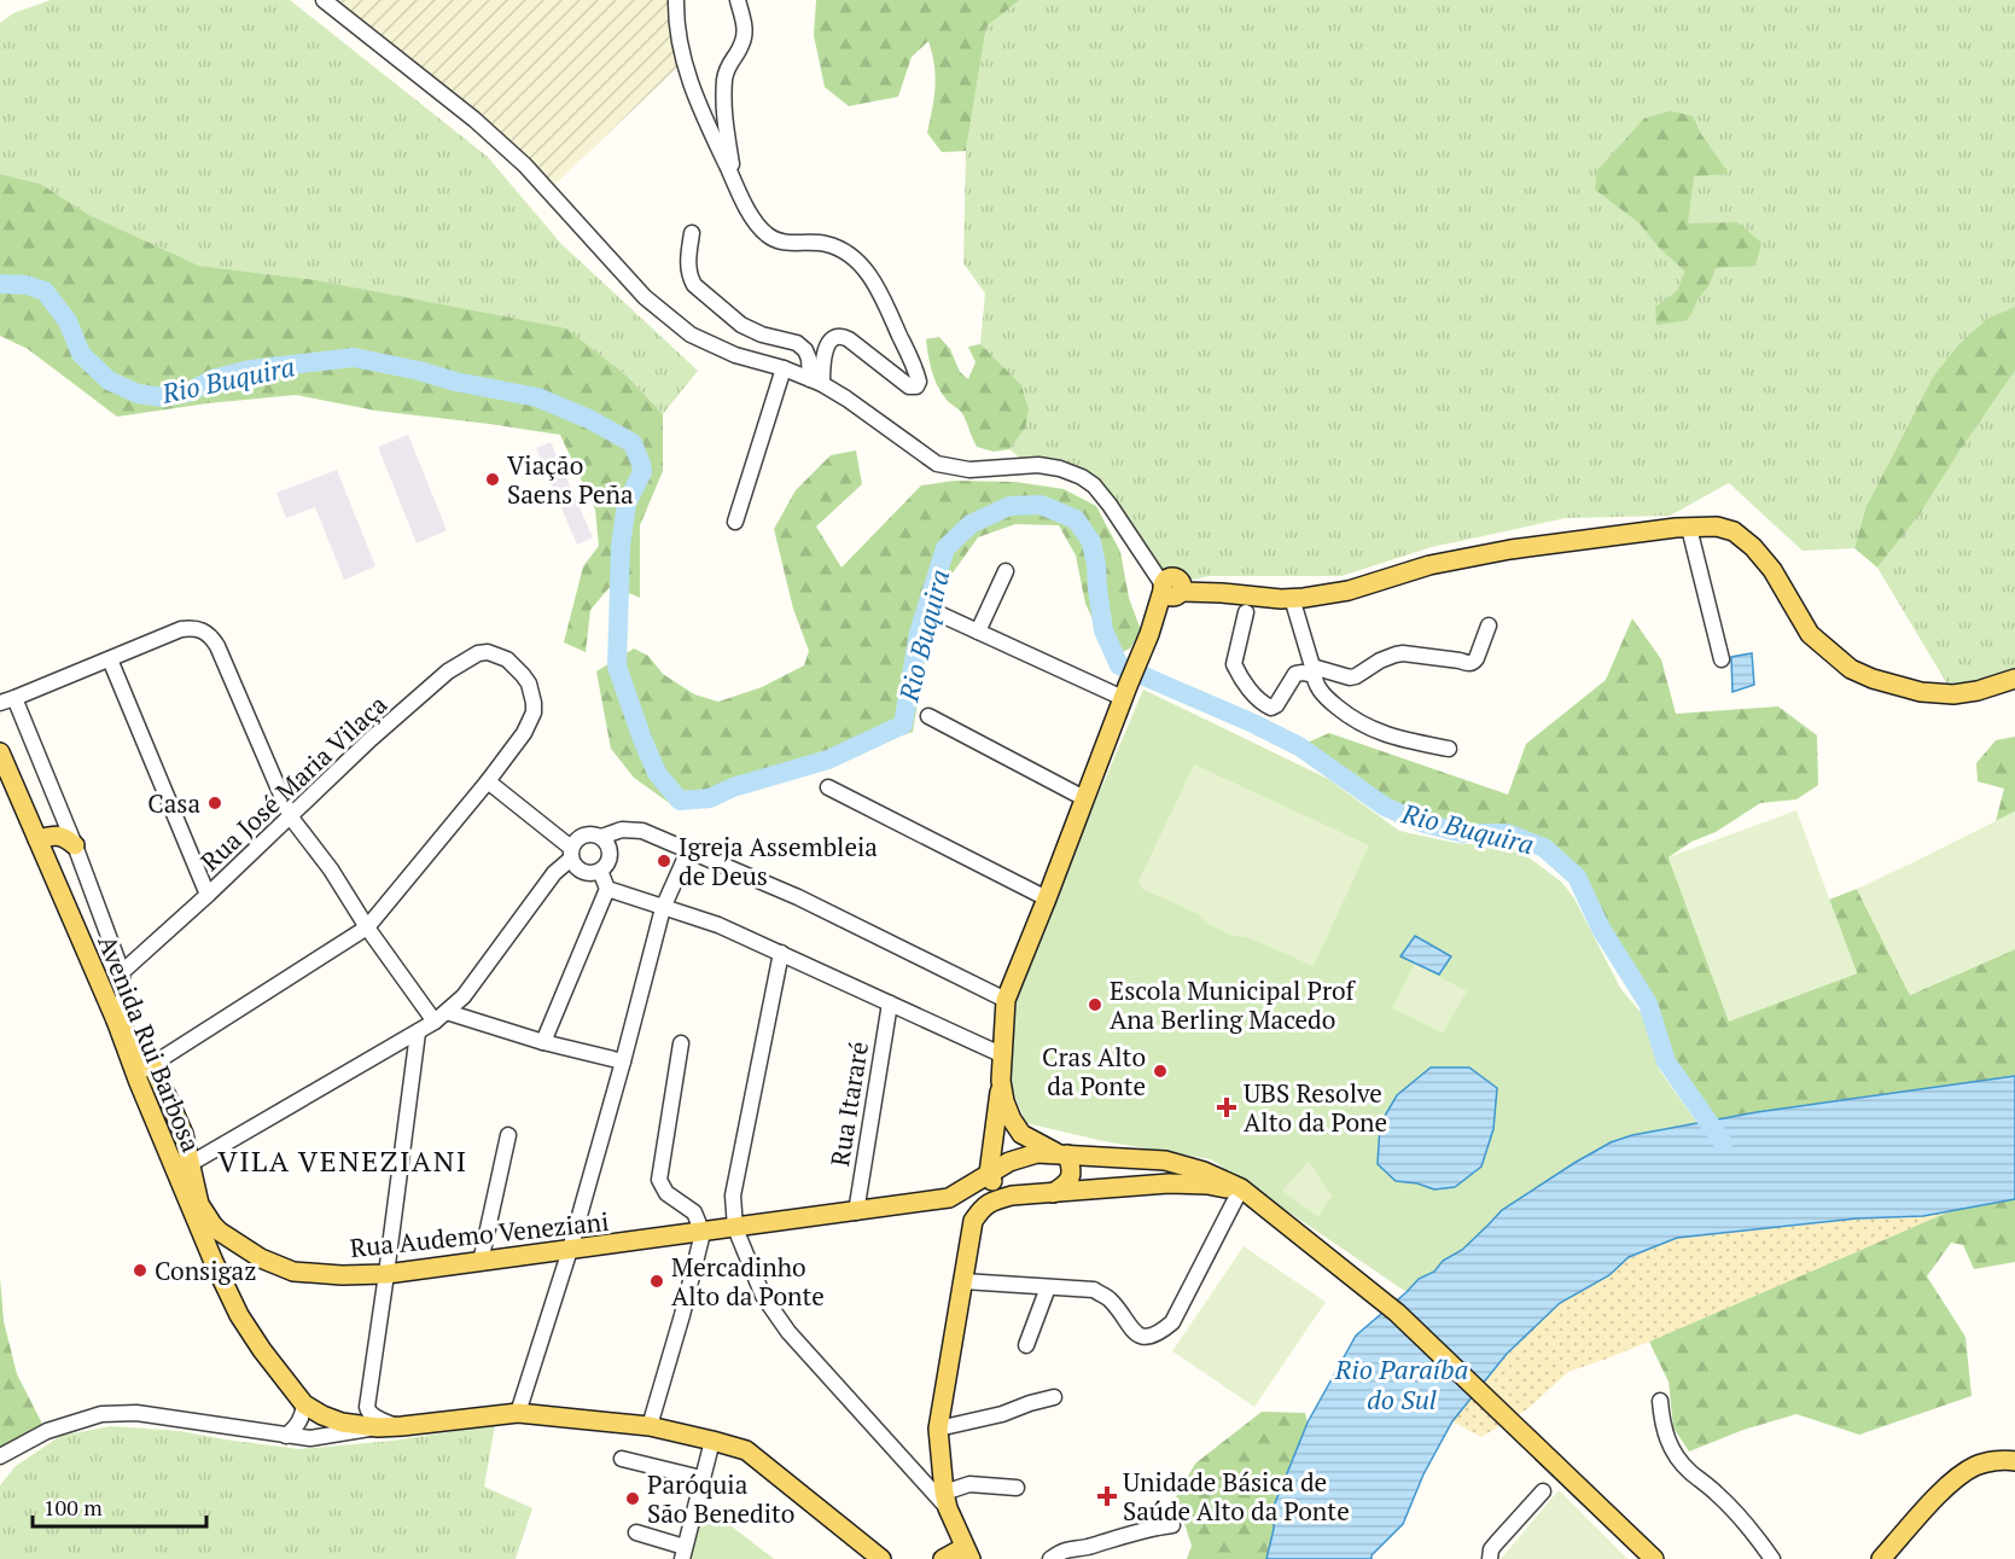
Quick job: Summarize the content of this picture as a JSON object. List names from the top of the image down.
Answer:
{
  "streets": {
    "main road": ["Avenida Rui Barbosa", "Rua Audemo Veneziani"],
    "street": ["Rua José Maria Vilaça", "Rua Itararé"]
  },
  "crossings": [
    ["Avenida Rui Barbosa", "Rua Audemo Veneziani"],
    ["Rua Itararé", "Rua Audemo Veneziani"]
  ],
  "districts": ["VILA VENEZIANI"],
  "water": ["Rio Buquira", "Rio Paraíba do Sul"],
  "places": {
    "other": [
      "Viação Saens Peña",
      "Casa",
      "Igreja Assembleia de Deus",
      "Escola Municipal Prof Ana Berling Macedo",
      "Cras Alto da Ponte",
      "Consigaz",
      "Mercadinho Alto da Ponte",
      "Paróquia São Benedito"
    ],
    "health": ["UBS Resolve Alto da Pone", "Unidade Básica de Saúde Alto da Ponte"]
  },
  "scale_bar": "100 m"
}
